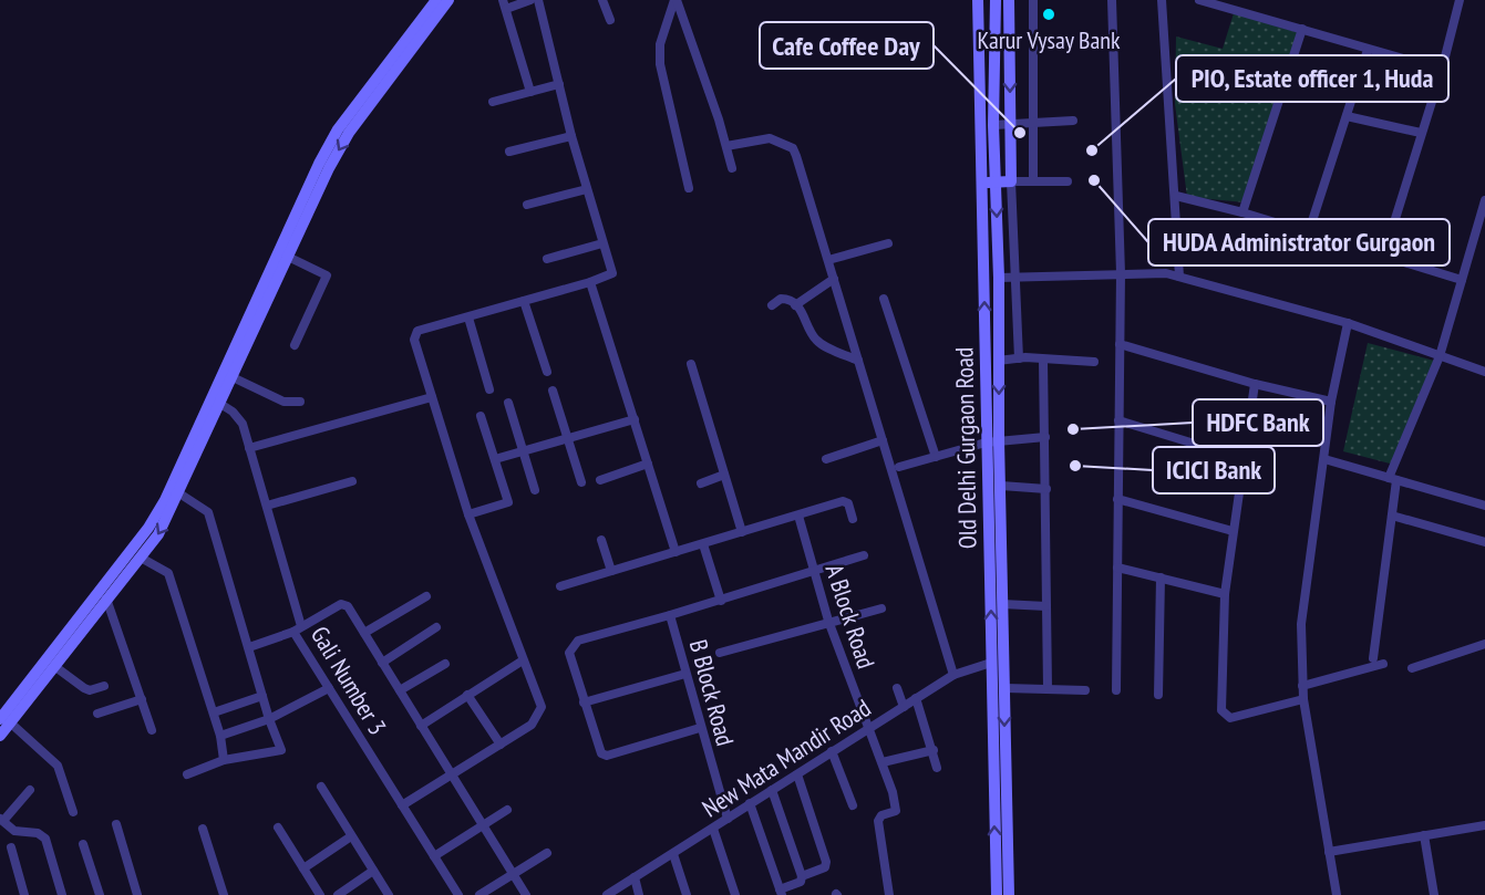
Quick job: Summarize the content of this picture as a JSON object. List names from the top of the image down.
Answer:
{
  "streets": {
    "main road": ["Old Delhi Gurgaon Road"],
    "street": [
      "A Block Road",
      "Gali Number 3",
      "B Block Road",
      "New Mata Mandir Road"
    ]
  },
  "crossings": [
    ["Old Delhi Gurgaon Road", "New Mata Mandir Road"],
    ["A Block Road", "New Mata Mandir Road"],
    ["B Block Road", "New Mata Mandir Road"]
  ],
  "places": [
    "Karur Vysay Bank",
    "Cafe Coffee Day",
    "PIO, Estate officer 1, Huda",
    "HUDA Administrator Gurgaon",
    "HDFC Bank",
    "ICICI Bank"
  ]
}
